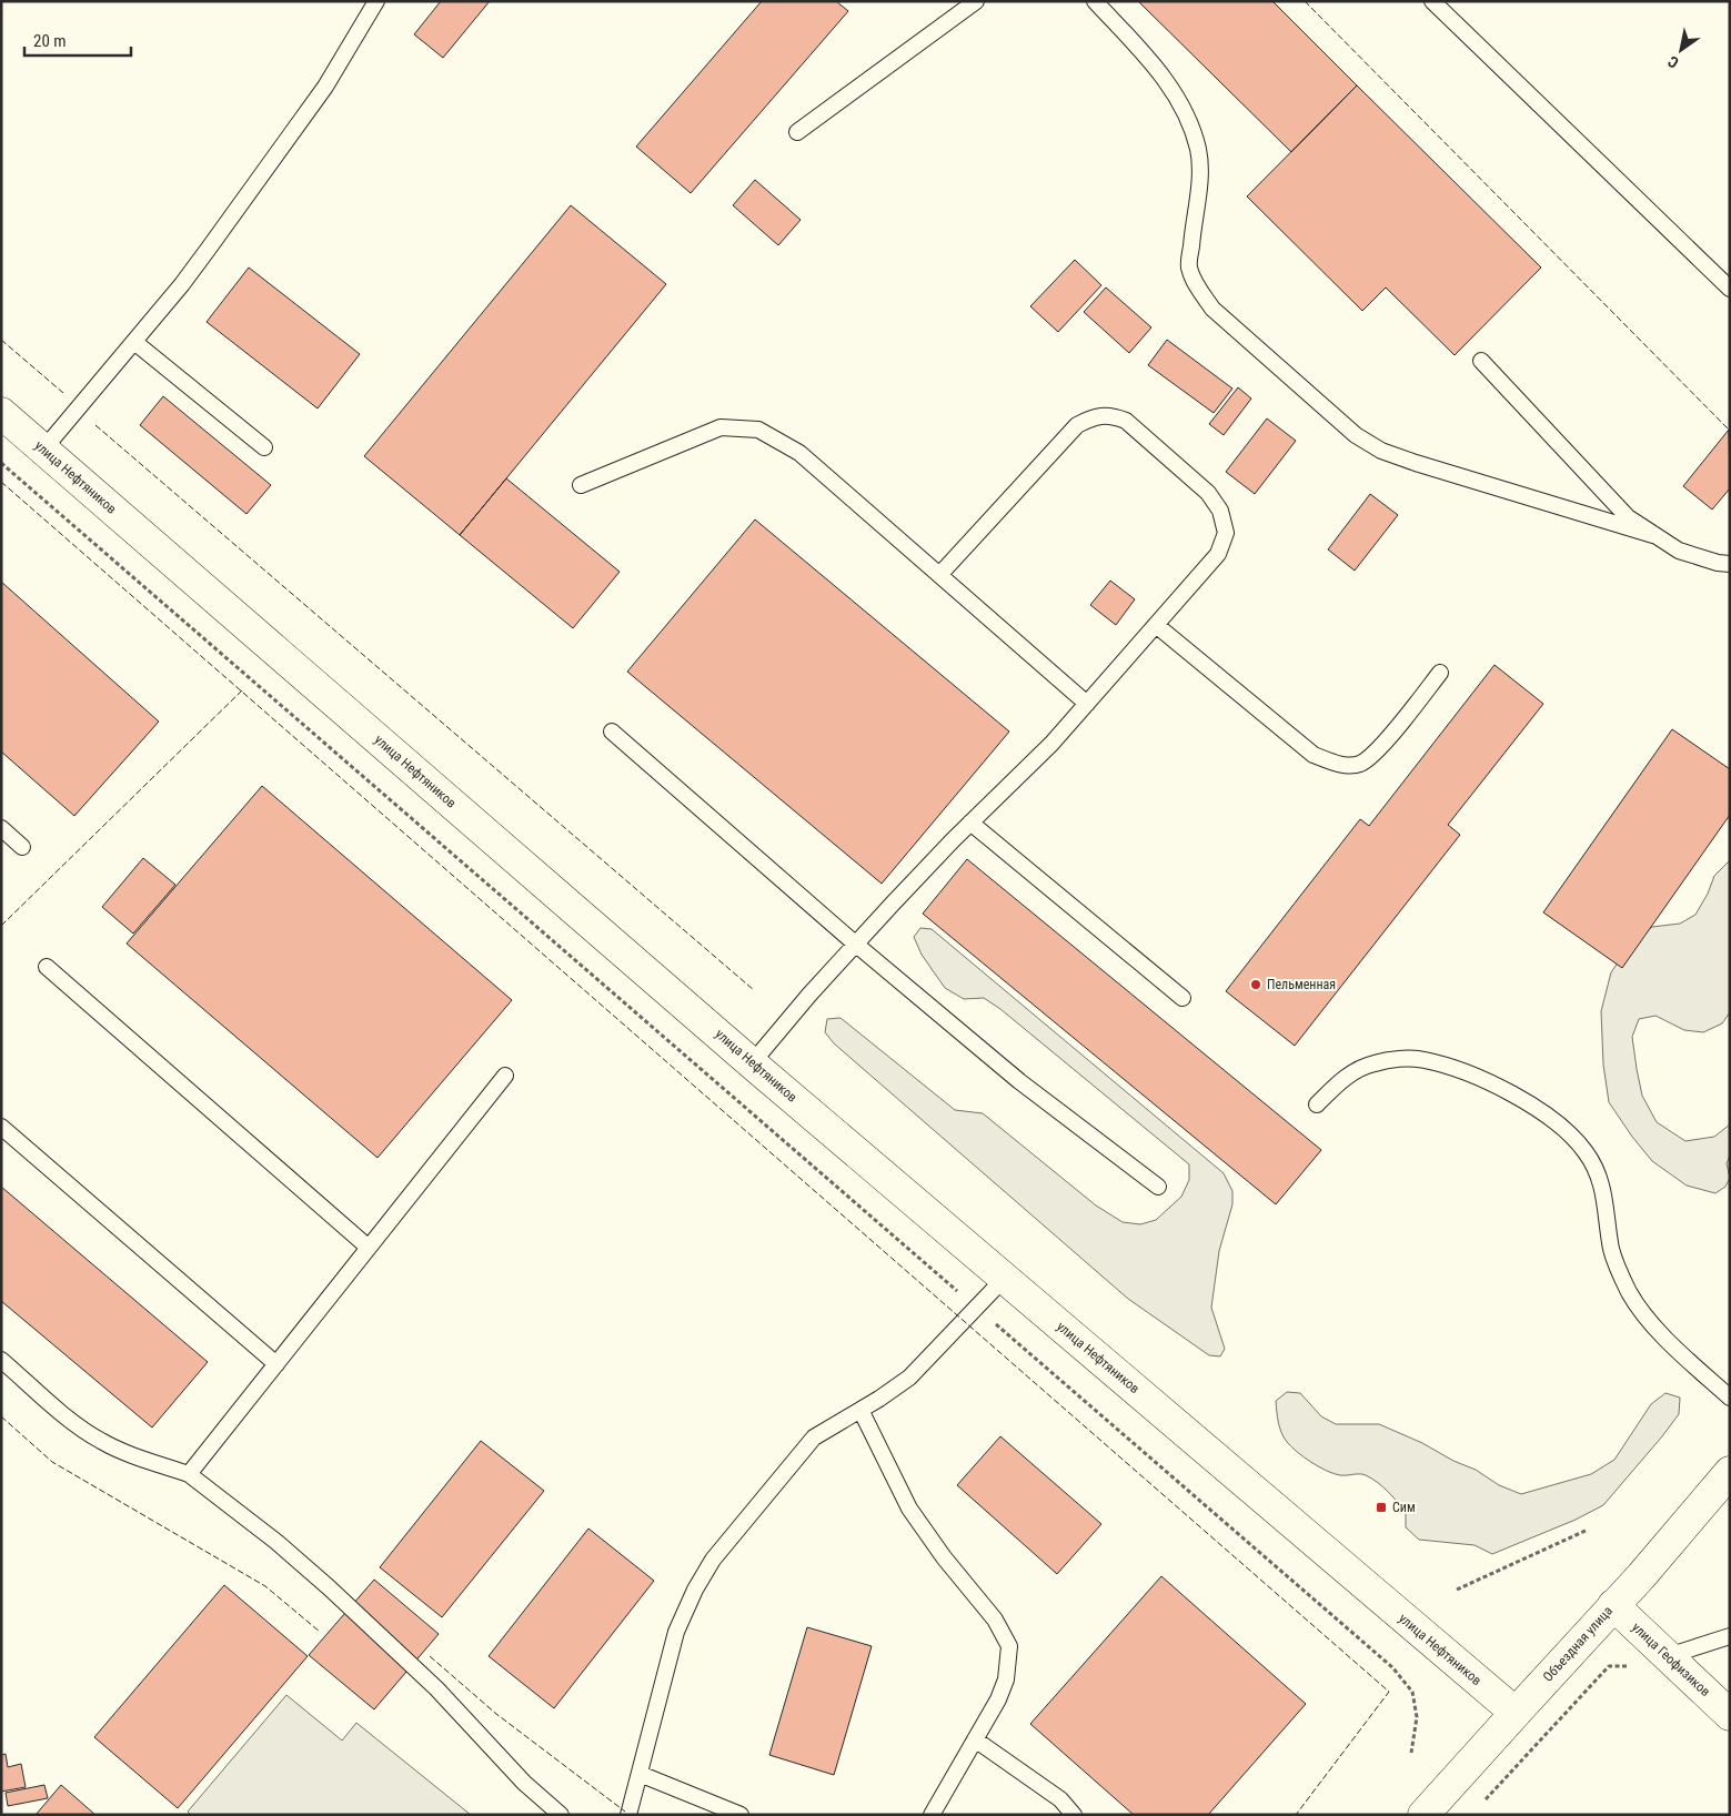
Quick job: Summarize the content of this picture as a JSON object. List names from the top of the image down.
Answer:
{
  "streets": {
    "street": ["улица Нефтяников", "Объездная улица", "улица Геофизиков"]
  },
  "crossings": [
    ["улица Нефтяников", "Объездная улица"],
    ["Объездная улица", "улица Геофизиков"]
  ],
  "places": {
    "other": ["Пельменная"],
    "transit": ["Сим"]
  },
  "scale_bar": "20 m",
  "north": "bottom left"
}
